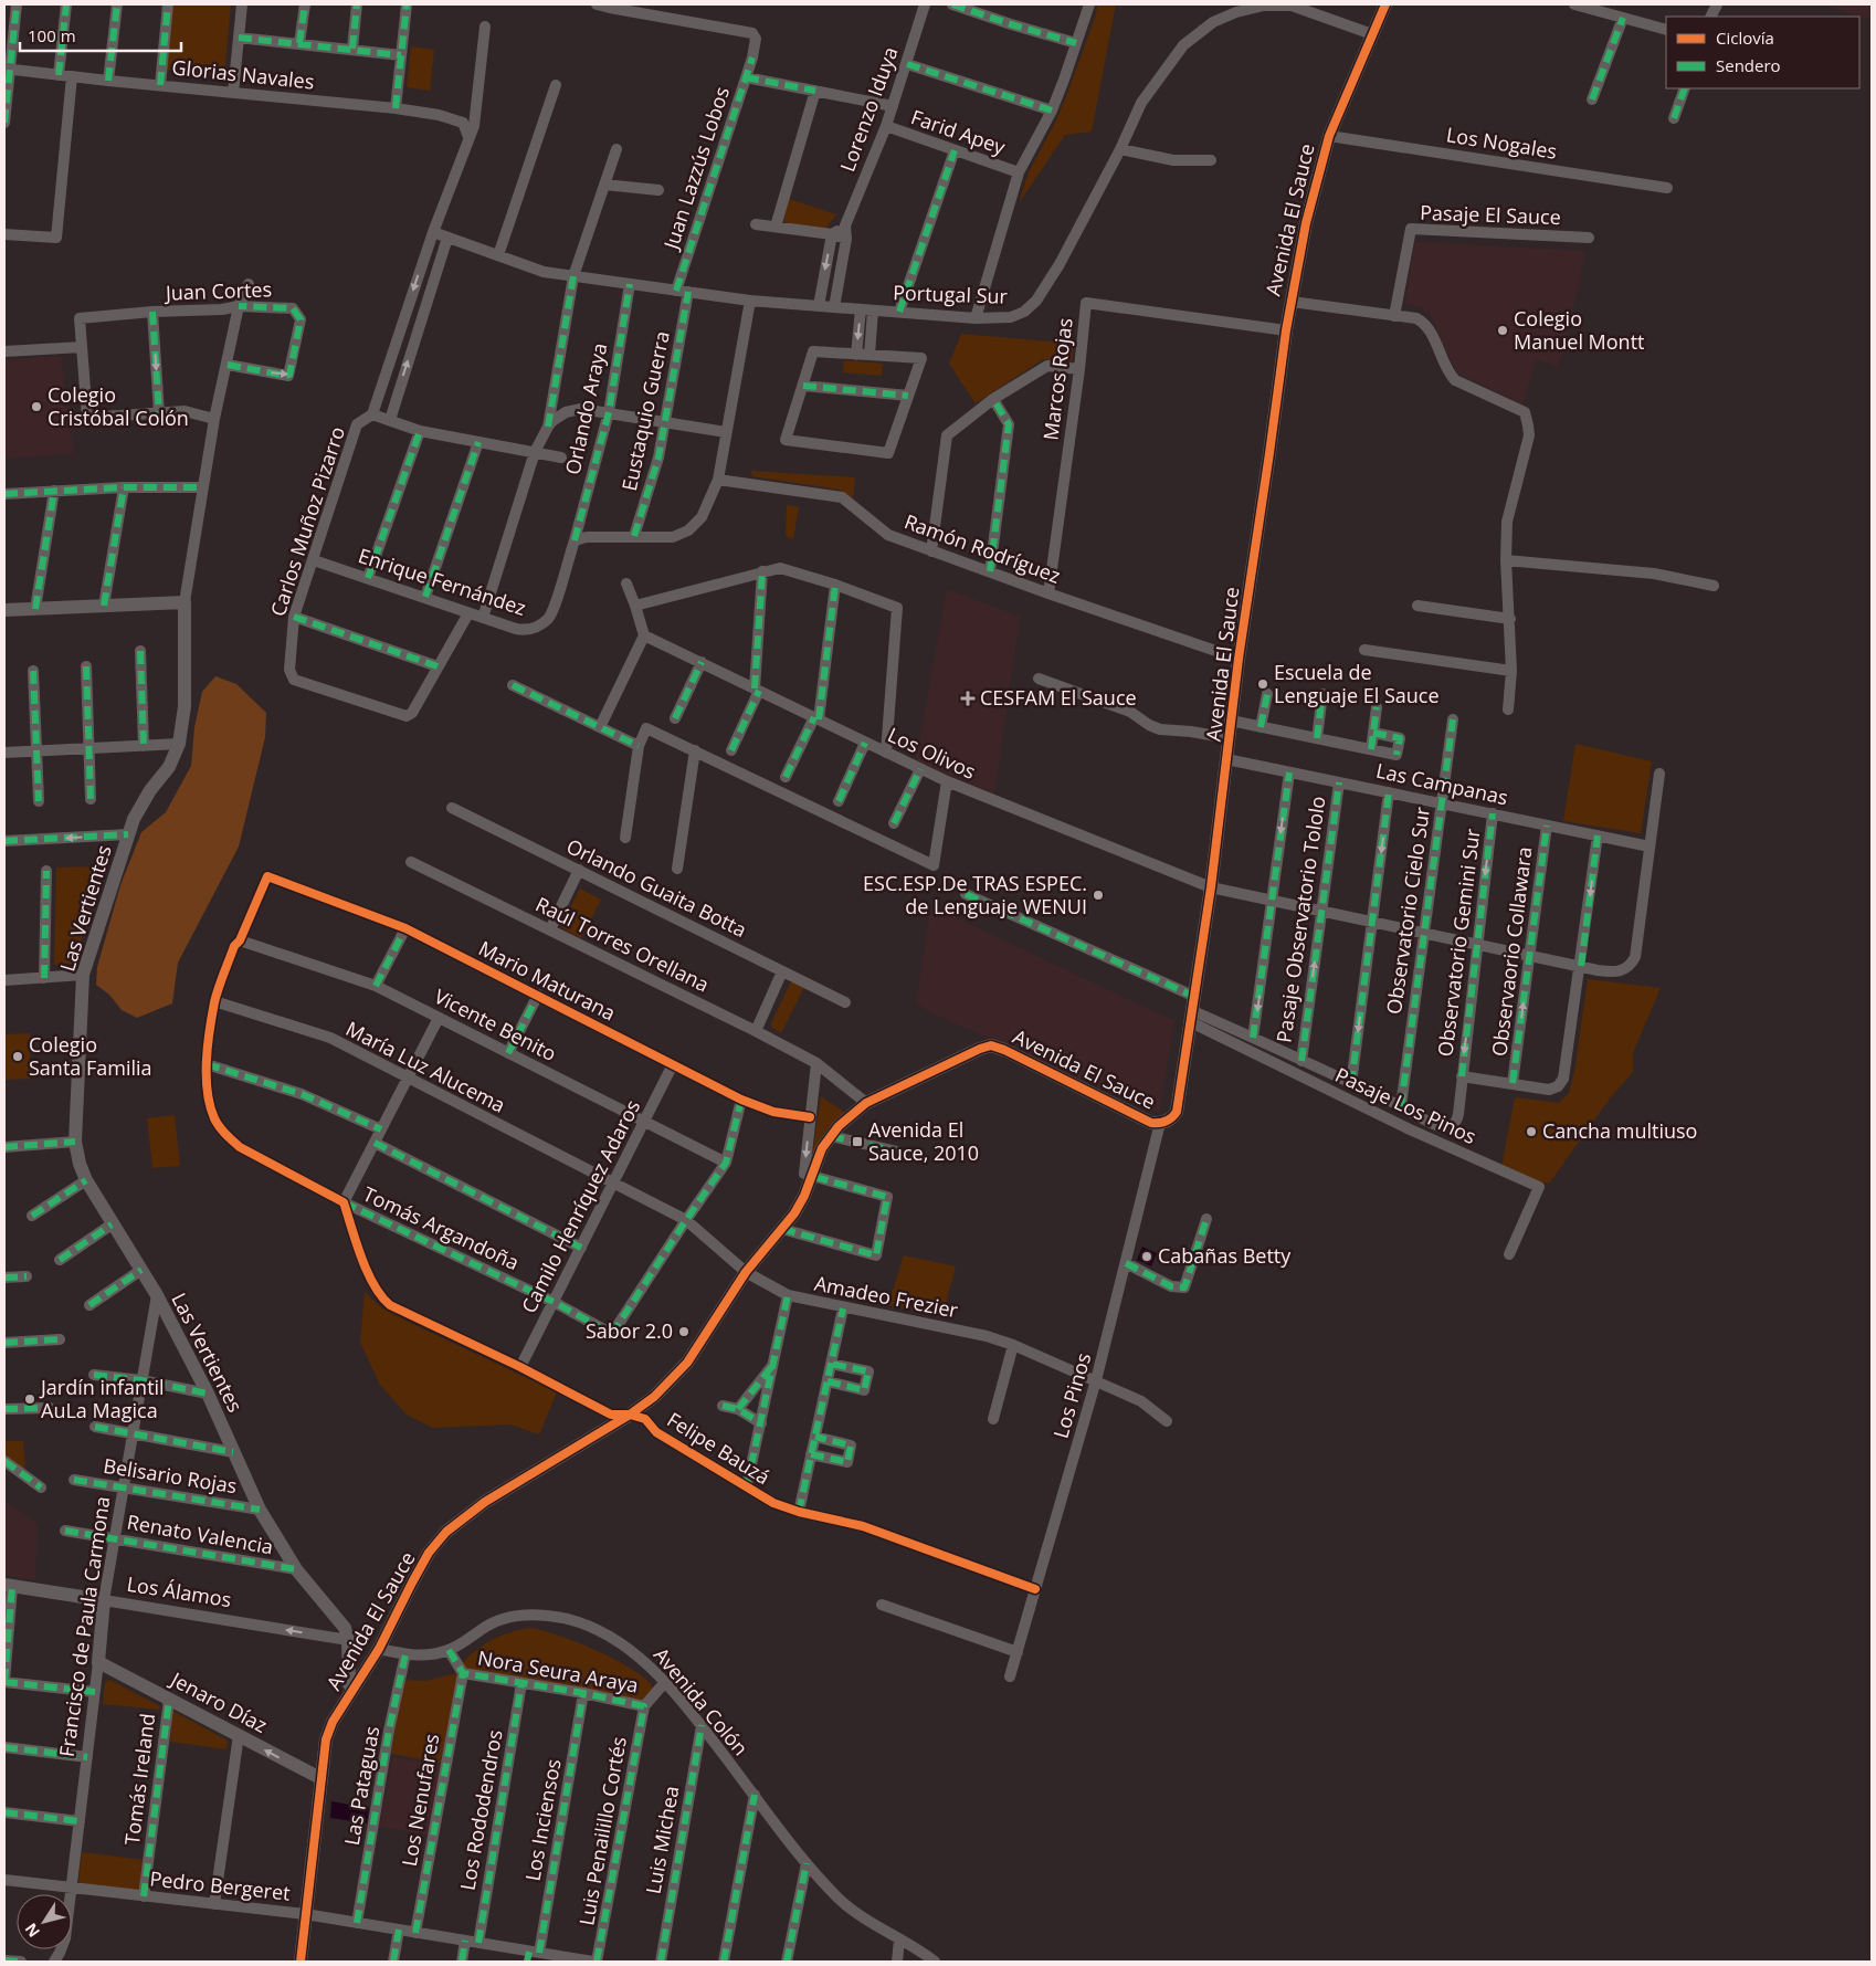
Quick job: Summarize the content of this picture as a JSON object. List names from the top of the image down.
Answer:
{
  "streets": {
    "street": [
      "Glorias Navales",
      "Lorenzo Iduya",
      "Farid Apey",
      "Los Nogales",
      "Juan Lazzús Lobos",
      "Pasaje El Sauce",
      "Avenida El Sauce",
      "Juan Cortes",
      "Portugal Sur",
      "Marcos Rojas",
      "Orlando Araya",
      "Eustaquio Guerra",
      "Carlos Muñoz Pizarro",
      "Ramón Rodríguez",
      "Enrique Fernández",
      "Los Olivos",
      "Las Campanas",
      "Orlando Guaita Botta",
      "Las Vertientes",
      "Observatorio Cielo Sur",
      "Pasaje Observatorio Tololo",
      "Observatorio Gemini Sur",
      "Raúl Torres Orellana",
      "Observaorio Collawara",
      "Mario Maturana",
      "Vicente Benito",
      "María Luz Alucema",
      "Pasaje Los Pinos",
      "Camilo Henríquez Adaros",
      "Tomás Argandoña",
      "Amadeo Frezier",
      "Los Pinos",
      "Felipe Bauzá",
      "Belisario Rojas",
      "Renato Valencia",
      "Los Álamos",
      "Francisco de Paula Carmona",
      "Nora Seura Araya",
      "Avenida Colón",
      "Jenaro Díaz",
      "Tomás Ireland",
      "Las Pataguas",
      "Los Nenufares",
      "Los Rododendros",
      "Los Inciensos",
      "Luis Penailillo Cortés",
      "Luis Michea",
      "Pedro Bergeret"
    ]
  },
  "crossings": [
    ["Glorias Navales", "Carlos Muñoz Pizarro"],
    ["Lorenzo Iduya", "Farid Apey"],
    ["Lorenzo Iduya", "Portugal Sur"],
    ["Farid Apey", "Juan Lazzús Lobos"],
    ["Los Nogales", "Avenida El Sauce"],
    ["Juan Lazzús Lobos", "Portugal Sur"],
    ["Avenida El Sauce", "Portugal Sur"],
    ["Avenida El Sauce", "Marcos Rojas"],
    ["Avenida El Sauce", "Ramón Rodríguez"],
    ["Avenida El Sauce", "Los Olivos"],
    ["Avenida El Sauce", "Las Campanas"],
    ["Avenida El Sauce", "Las Vertientes"],
    ["Avenida El Sauce", "Raúl Torres Orellana"],
    ["Avenida El Sauce", "Pasaje Los Pinos"],
    ["Avenida El Sauce", "Amadeo Frezier"],
    ["Avenida El Sauce", "Los Pinos"],
    ["Avenida El Sauce", "Felipe Bauzá"],
    ["Avenida El Sauce", "Avenida Colón"],
    ["Avenida El Sauce", "Jenaro Díaz"],
    ["Avenida El Sauce", "Pedro Bergeret"],
    ["Juan Cortes", "Las Vertientes"],
    ["Portugal Sur", "Orlando Araya"],
    ["Portugal Sur", "Eustaquio Guerra"],
    ["Portugal Sur", "Carlos Muñoz Pizarro"],
    ["Marcos Rojas", "Ramón Rodríguez"],
    ["Orlando Araya", "Enrique Fernández"],
    ["Carlos Muñoz Pizarro", "Enrique Fernández"],
    ["Los Olivos", "Las Campanas"],
    ["Los Olivos", "Observatorio Cielo Sur"],
    ["Los Olivos", "Pasaje Observatorio Tololo"],
    ["Los Olivos", "Observatorio Gemini Sur"],
    ["Los Olivos", "Observaorio Collawara"],
    ["Las Campanas", "Observatorio Cielo Sur"],
    ["Las Campanas", "Pasaje Observatorio Tololo"],
    ["Las Campanas", "Observatorio Gemini Sur"],
    ["Las Campanas", "Observaorio Collawara"],
    ["Las Vertientes", "Belisario Rojas"],
    ["Las Vertientes", "Renato Valencia"],
    ["Las Vertientes", "Los Álamos"],
    ["Las Vertientes", "Francisco de Paula Carmona"],
    ["Observatorio Cielo Sur", "Observatorio Gemini Sur"],
    ["Mario Maturana", "Camilo Henríquez Adaros"],
    ["Mario Maturana", "Tomás Argandoña"],
    ["Vicente Benito", "Camilo Henríquez Adaros"],
    ["Vicente Benito", "Tomás Argandoña"],
    ["María Luz Alucema", "Camilo Henríquez Adaros"],
    ["María Luz Alucema", "Tomás Argandoña"],
    ["María Luz Alucema", "Amadeo Frezier"],
    ["Camilo Henríquez Adaros", "Tomás Argandoña"],
    ["Camilo Henríquez Adaros", "Amadeo Frezier"],
    ["Camilo Henríquez Adaros", "Felipe Bauzá"],
    ["Tomás Argandoña", "Amadeo Frezier"],
    ["Tomás Argandoña", "Felipe Bauzá"],
    ["Amadeo Frezier", "Los Pinos"],
    ["Los Pinos", "Felipe Bauzá"],
    ["Belisario Rojas", "Francisco de Paula Carmona"],
    ["Renato Valencia", "Francisco de Paula Carmona"],
    ["Los Álamos", "Francisco de Paula Carmona"],
    ["Francisco de Paula Carmona", "Jenaro Díaz"],
    ["Francisco de Paula Carmona", "Pedro Bergeret"],
    ["Nora Seura Araya", "Avenida Colón"],
    ["Nora Seura Araya", "Los Nenufares"],
    ["Nora Seura Araya", "Los Rododendros"],
    ["Nora Seura Araya", "Los Inciensos"],
    ["Nora Seura Araya", "Luis Penailillo Cortés"],
    ["Avenida Colón", "Las Pataguas"],
    ["Avenida Colón", "Luis Michea"],
    ["Jenaro Díaz", "Tomás Ireland"],
    ["Tomás Ireland", "Pedro Bergeret"],
    ["Las Pataguas", "Pedro Bergeret"],
    ["Los Nenufares", "Pedro Bergeret"],
    ["Los Rododendros", "Pedro Bergeret"],
    ["Los Inciensos", "Pedro Bergeret"],
    ["Luis Penailillo Cortés", "Pedro Bergeret"]
  ],
  "one_way": [
    "Observatorio Gemini Sur",
    "Observaorio Collawara",
    "Los Álamos",
    "Jenaro Díaz"
  ],
  "places": {
    "other": [
      "Colegio Manuel Montt",
      "Colegio Cristóbal Colón",
      "Escuela de Lenguaje El Sauce",
      "ESC.ESP.De TRAS ESPEC. de Lenguaje WENUI",
      "Colegio Santa Familia",
      "Cancha multiuso",
      "Cabañas Betty",
      "Sabor 2.0",
      "Jardín infantil AuLa Magica"
    ],
    "health": ["CESFAM El Sauce"],
    "transit": ["Avenida El Sauce, 2010"]
  },
  "legend": ["Ciclovía", "Sendero"],
  "scale_bar": "100 m",
  "north": "bottom left"
}
